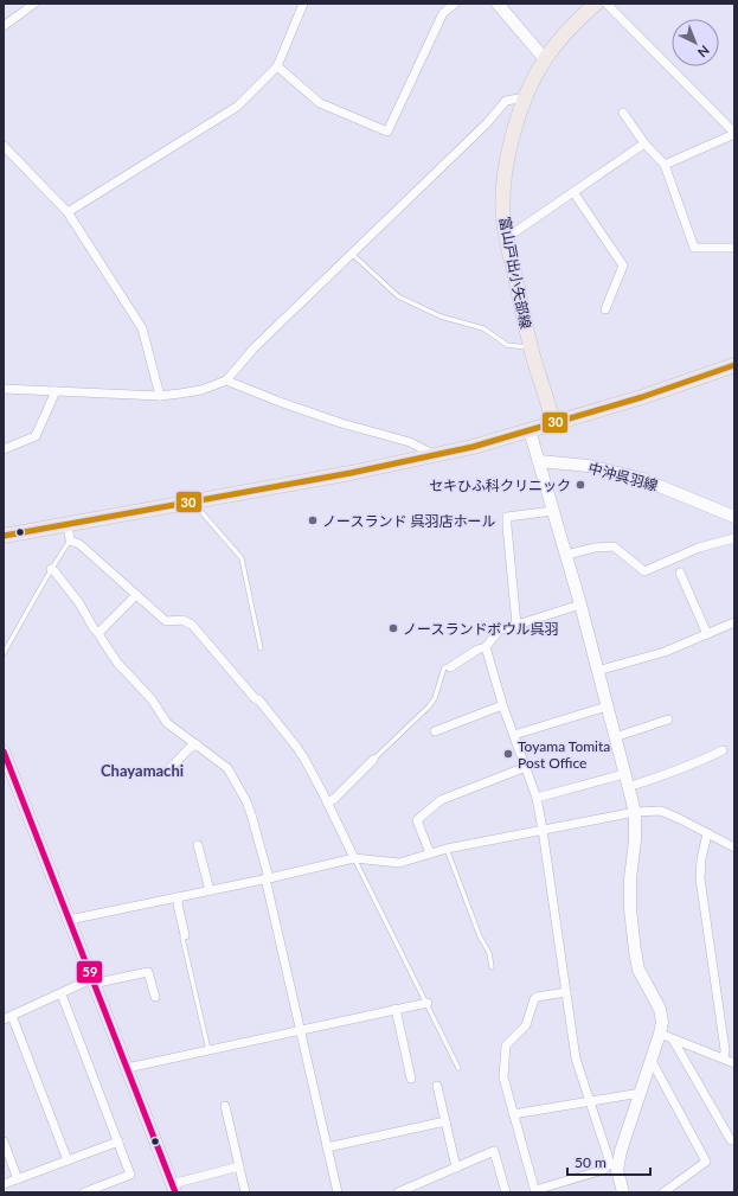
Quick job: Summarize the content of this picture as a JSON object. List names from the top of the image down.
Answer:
{
  "streets": {
    "main road": ["富山戸出小矢部線"],
    "street": ["中沖呉羽線"]
  },
  "districts": ["Chayamachi"],
  "places": [
    "セキひふ科クリニック",
    "ノースランド 呉羽店ホール",
    "ノースランドボウル呉羽",
    "Toyama Tomita Post Office"
  ],
  "lines": ["transit line 30", "transit line 59"],
  "scale_bar": "50 m",
  "north": "bottom right"
}
